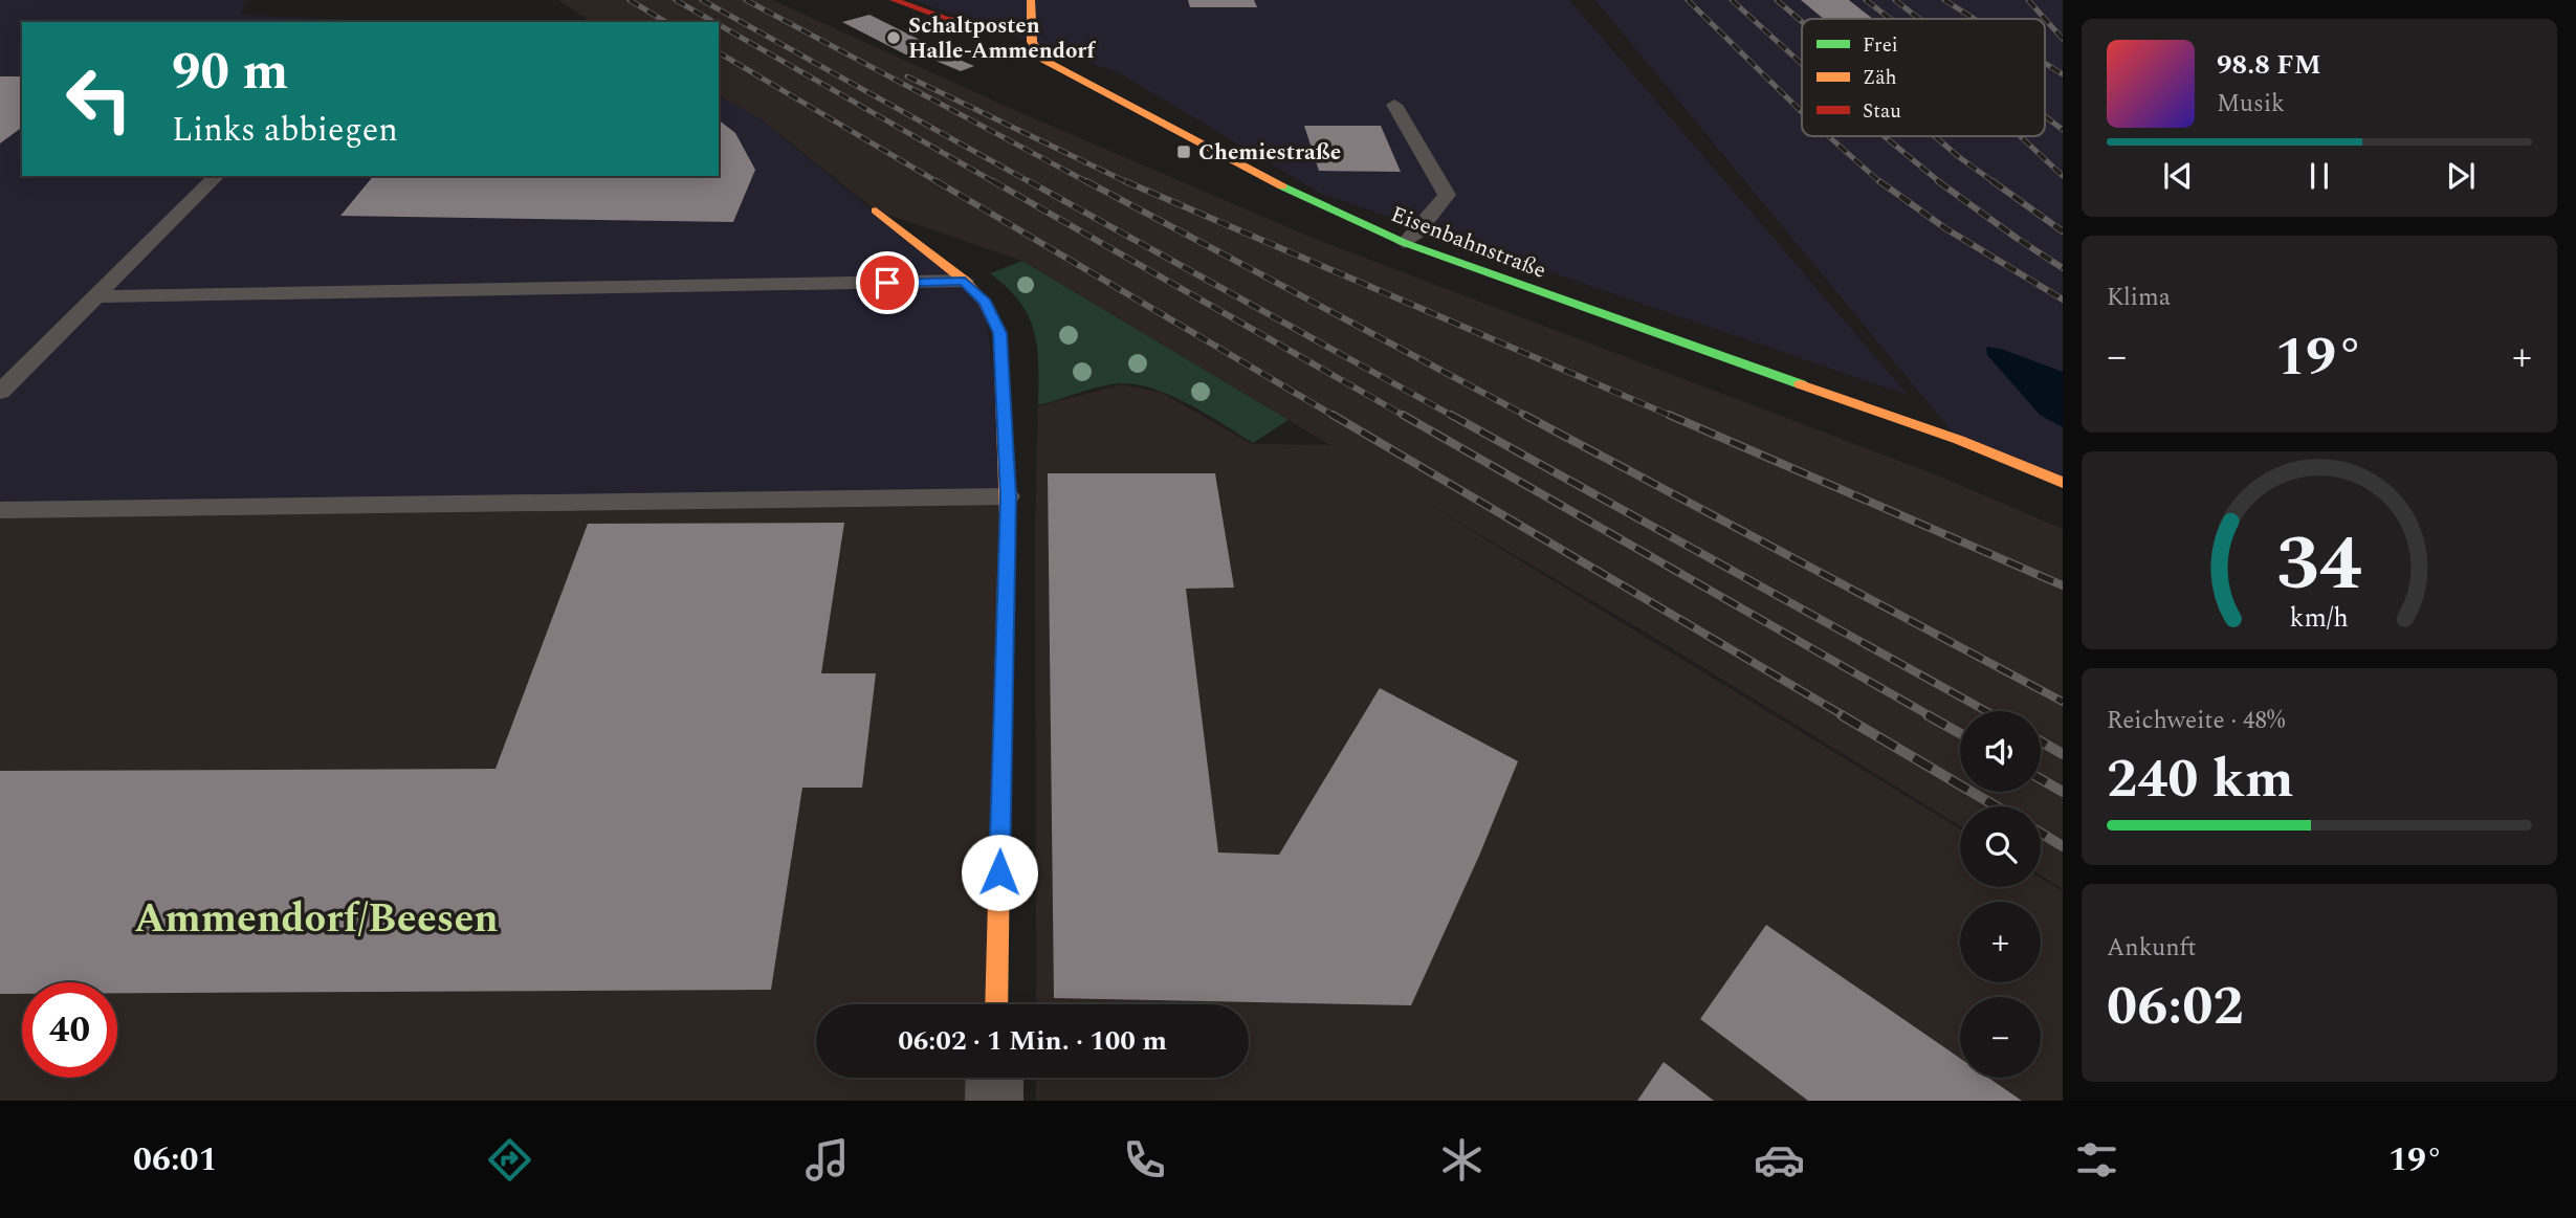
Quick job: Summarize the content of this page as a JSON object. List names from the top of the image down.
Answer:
{
  "streets": {
    "street": ["Eisenbahnstraße"]
  },
  "districts": ["Ammendorf/Beesen"],
  "places": {
    "other": ["Schaltposten Halle-Ammendorf"],
    "transit": ["Chemiestraße"]
  },
  "legend": ["Frei", "Zäh", "Stau"],
  "page": {
    "turn": ["90 m", "Links abbiegen"],
    "song": ["98.8 FM", "Musik"],
    "tile": [
      "Klima",
      ["Reichweite · 48%", "240 km"],
      ["Ankunft", "06:02"]
    ],
    "heat": ["−", "19°", "+"],
    "map_buttons": ["+", "−"],
    "limit": "40",
    "trip": "06:02 · 1 Min. · 100 m",
    "tabs": ["06:01", "19°"],
    "gauge": ["34", "km/h"]
  }
}
